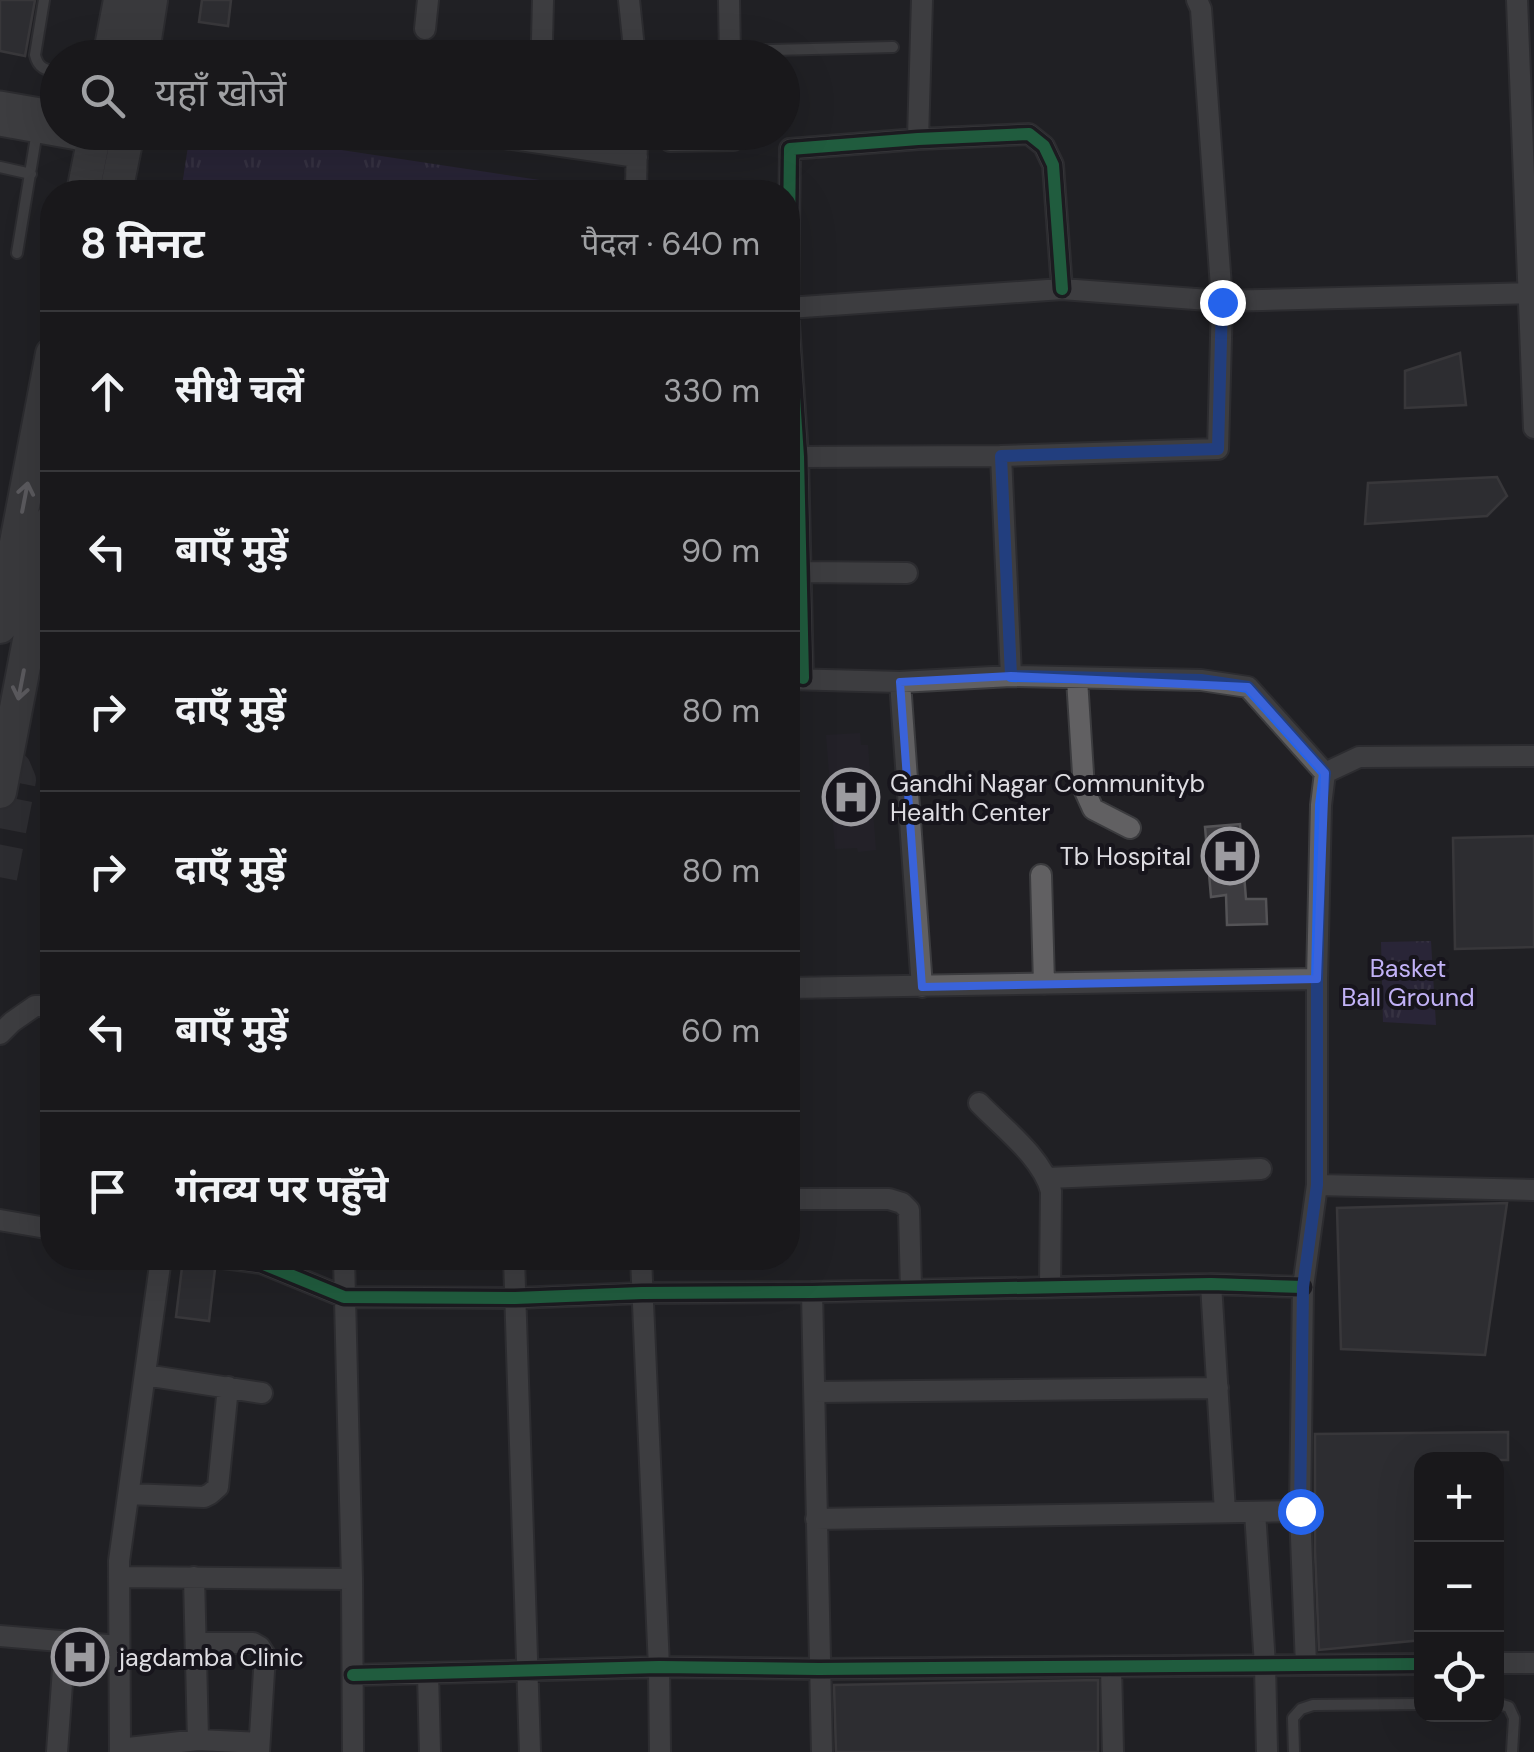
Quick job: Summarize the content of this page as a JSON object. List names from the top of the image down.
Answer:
{
  "parks": ["Basket Ball Ground"],
  "places": {
    "hospital": ["Gandhi Nagar Communityb Health Center", "Tb Hospital", "jagdamba Clinic"]
  },
  "page": {
    "search": "यहाँ खोजें",
    "heading": ["8 मिनट", "पैदल · 640 m"],
    "list": [
      ["सीधे चलें", "330 m"],
      ["बाएँ मुड़ें", "90 m"],
      ["दाएँ मुड़ें", "80 m"],
      ["दाएँ मुड़ें", "80 m"],
      ["बाएँ मुड़ें", "60 m"],
      "गंतव्य पर पहुँचे"
    ],
    "map_buttons": ["+", "−"]
  }
}
